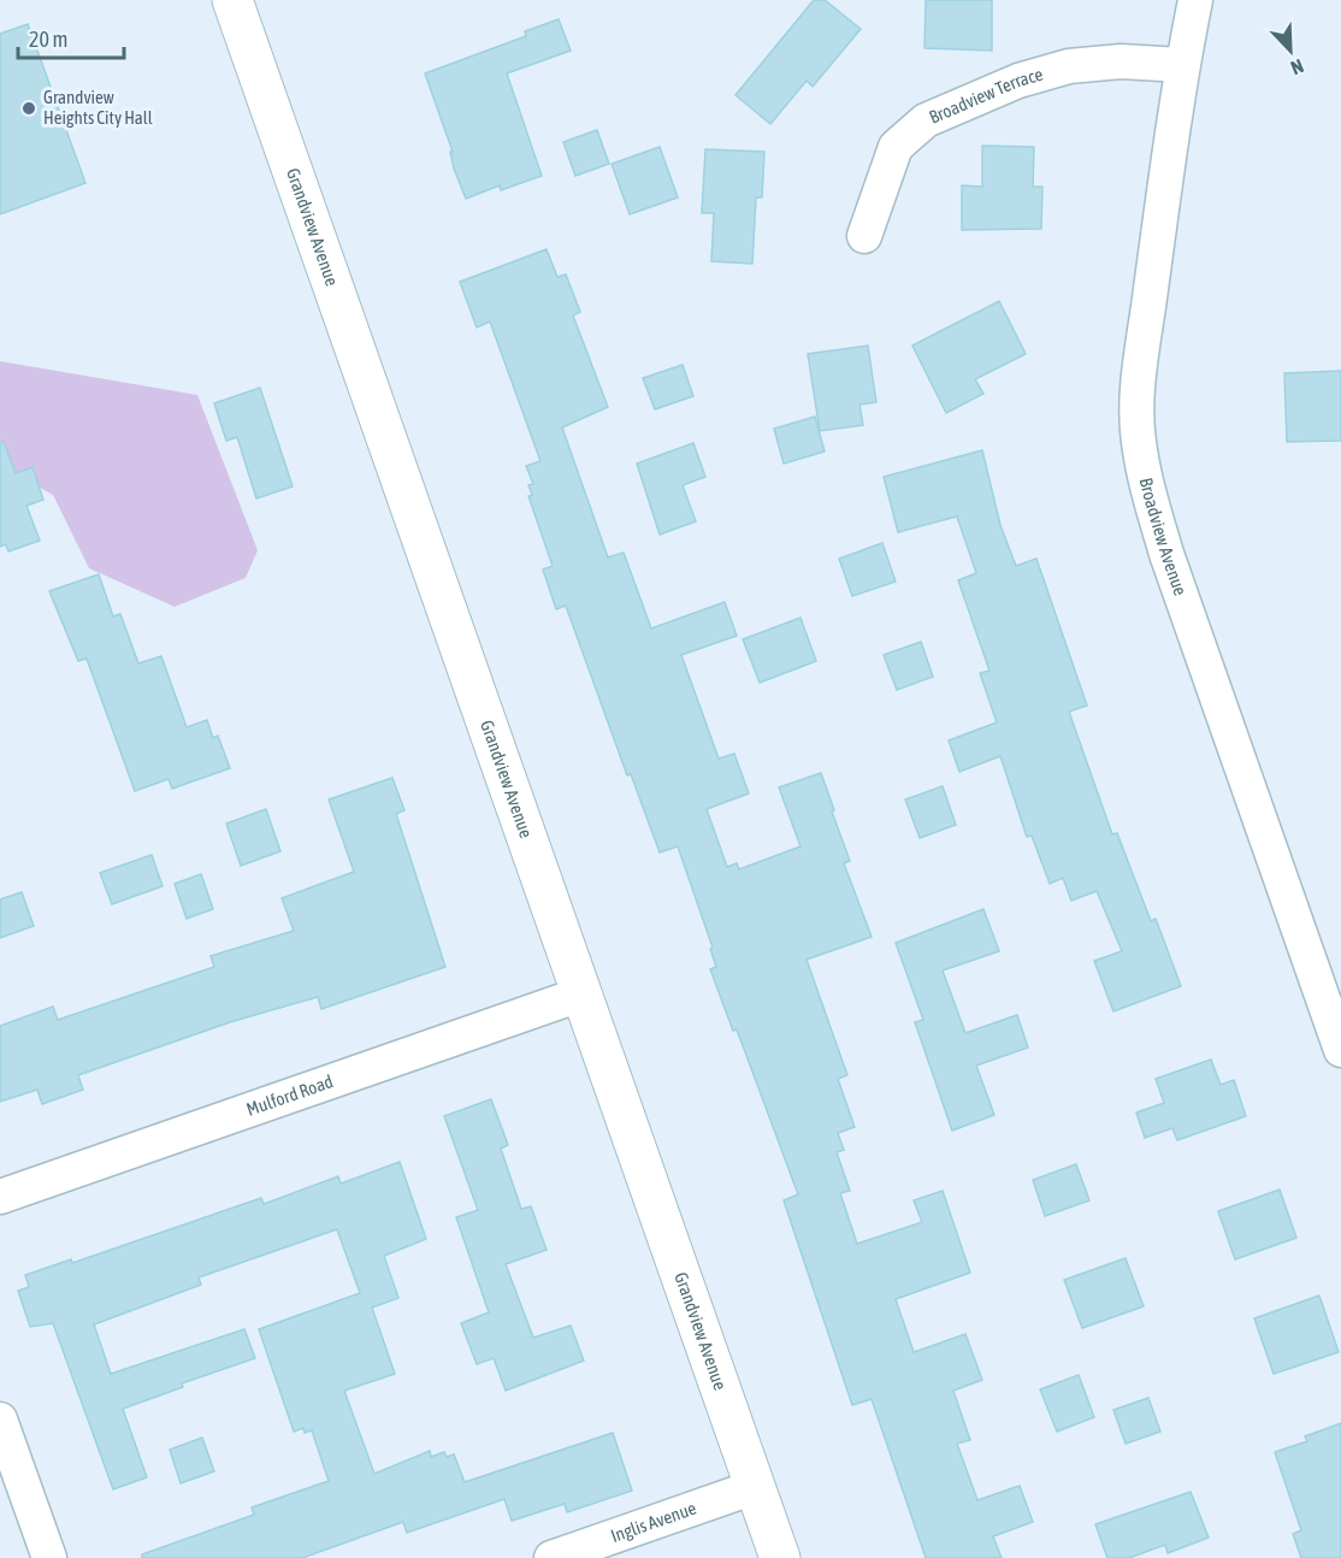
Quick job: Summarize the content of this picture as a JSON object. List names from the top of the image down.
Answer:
{
  "streets": {
    "main road": ["Grandview Avenue"],
    "street": [
      "Broadview Terrace",
      "Broadview Avenue",
      "Mulford Road",
      "Inglis Avenue"
    ]
  },
  "crossings": [
    ["Broadview Terrace", "Broadview Avenue"],
    ["Grandview Avenue", "Mulford Road"],
    ["Grandview Avenue", "Inglis Avenue"]
  ],
  "places": ["Grandview Heights City Hall"],
  "scale_bar": "20 m",
  "north": "bottom right"
}
